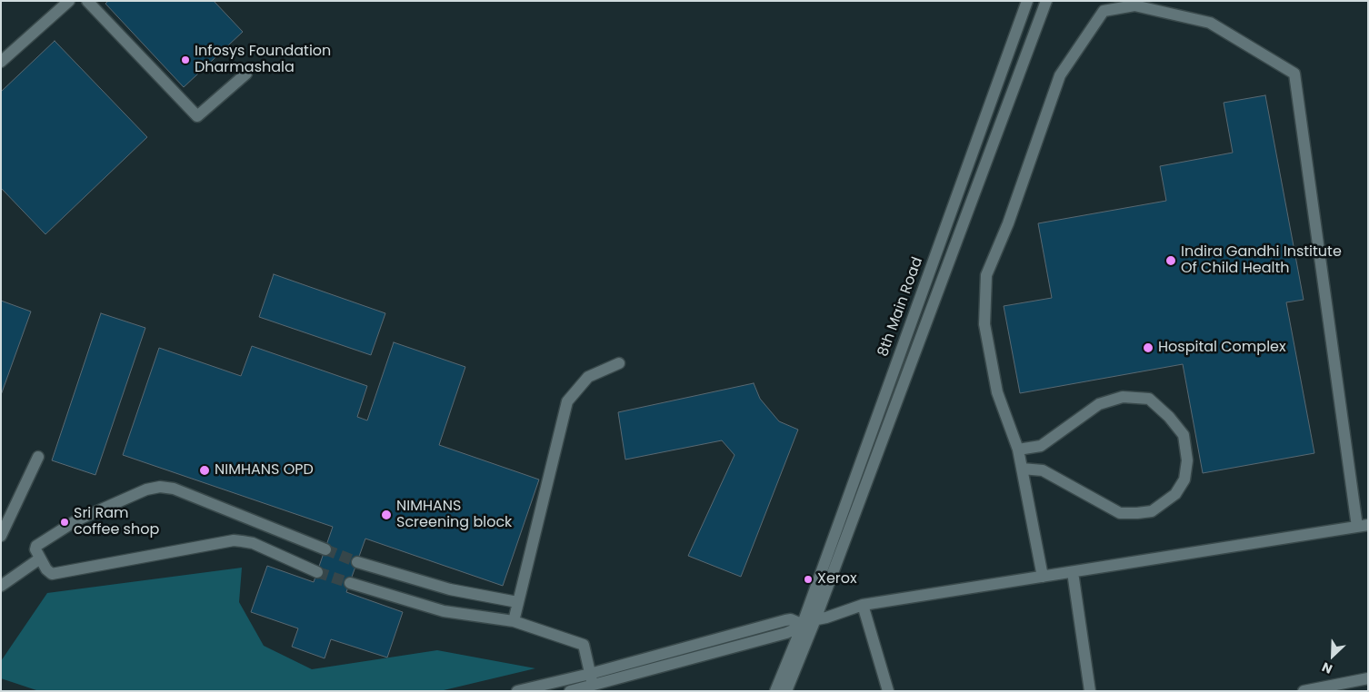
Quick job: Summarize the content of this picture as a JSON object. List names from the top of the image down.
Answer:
{
  "streets": {
    "street": ["8th Main Road"]
  },
  "places": [
    "Infosys Foundation Dharmashala",
    "Indira Gandhi Institute Of Child Health",
    "Hospital Complex",
    "NIMHANS OPD",
    "NIMHANS Screening block",
    "Sri Ram coffee shop",
    "Xerox"
  ],
  "north": "bottom left"
}
